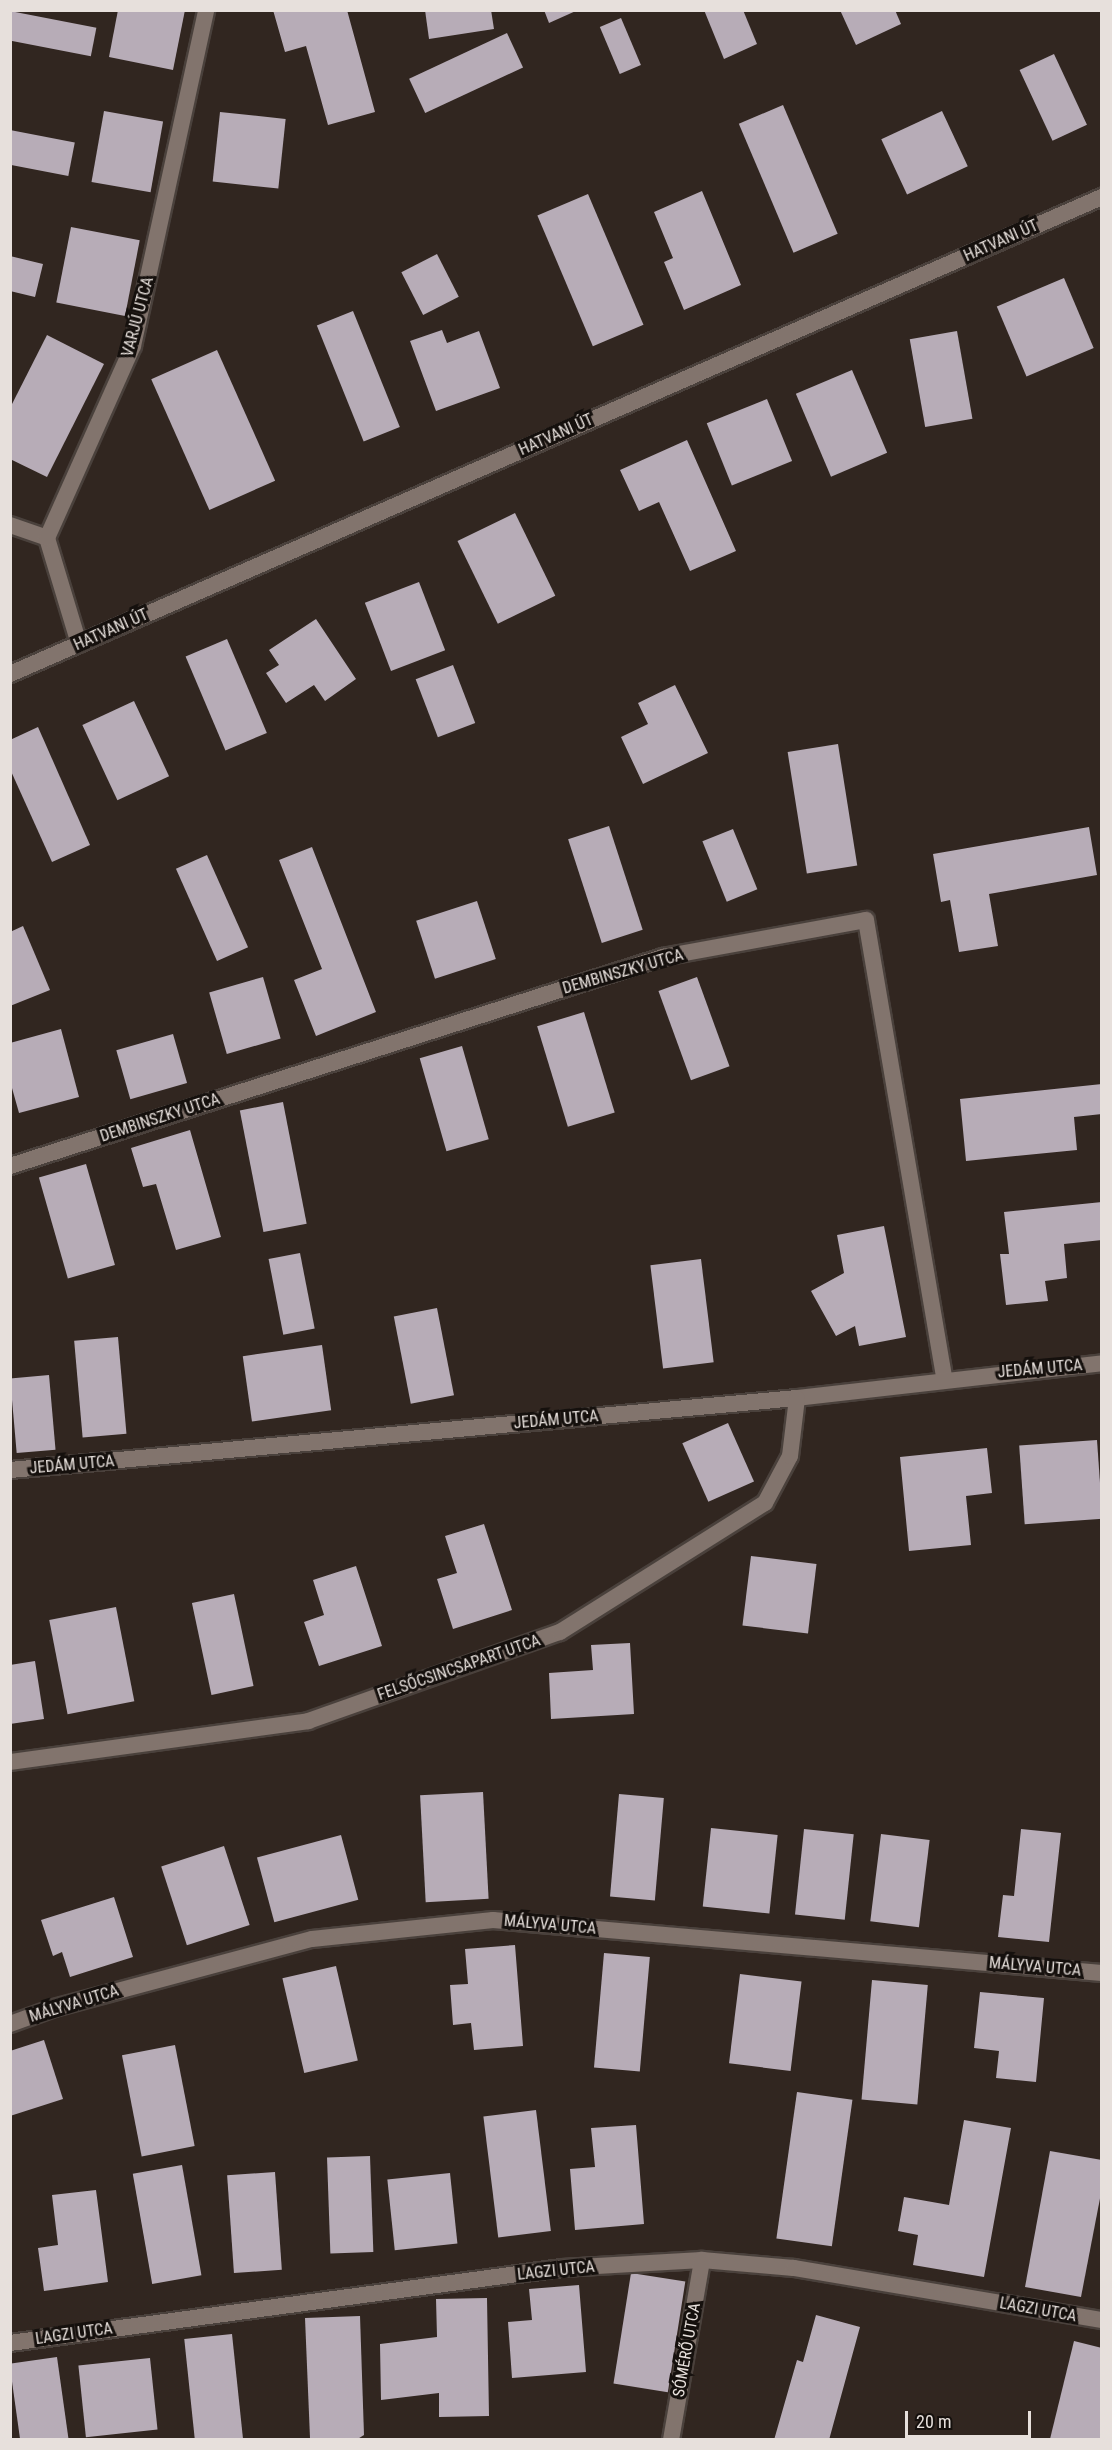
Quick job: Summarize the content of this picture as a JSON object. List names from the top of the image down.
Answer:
{
  "streets": {
    "street": [
      "HATVANI ÚT",
      "VARJÚ UTCA",
      "DEMBINSZKY UTCA",
      "JEDÁM UTCA",
      "FELSŐCSINCSAPART UTCA",
      "MÁLYVA UTCA",
      "LAGZI UTCA",
      "SÓMÉRŐ UTCA"
    ]
  },
  "crossings": [
    ["DEMBINSZKY UTCA", "JEDÁM UTCA"],
    ["JEDÁM UTCA", "FELSŐCSINCSAPART UTCA"],
    ["LAGZI UTCA", "SÓMÉRŐ UTCA"]
  ],
  "scale_bar": "20 m"
}
